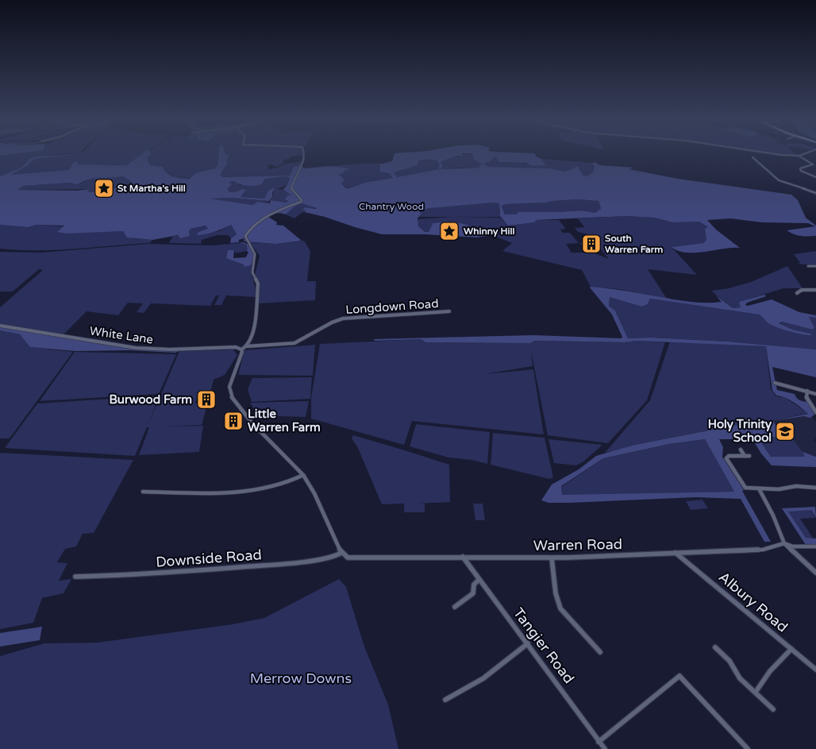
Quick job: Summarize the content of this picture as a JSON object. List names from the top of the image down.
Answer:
{
  "streets": {
    "street": [
      "Longdown Road",
      "White Lane",
      "Warren Road",
      "Downside Road",
      "Albury Road",
      "Tangier Road"
    ]
  },
  "crossings": [
    ["Warren Road", "Downside Road"],
    ["Warren Road", "Albury Road"],
    ["Warren Road", "Tangier Road"]
  ],
  "parks": ["Chantry Wood", "Merrow Downs"],
  "places": {
    "place": ["St Martha's Hill", "Whinny Hill"],
    "building": ["South Warren Farm", "Burwood Farm", "Little Warren Farm"],
    "school or university": ["Holy Trinity School"]
  }
}
